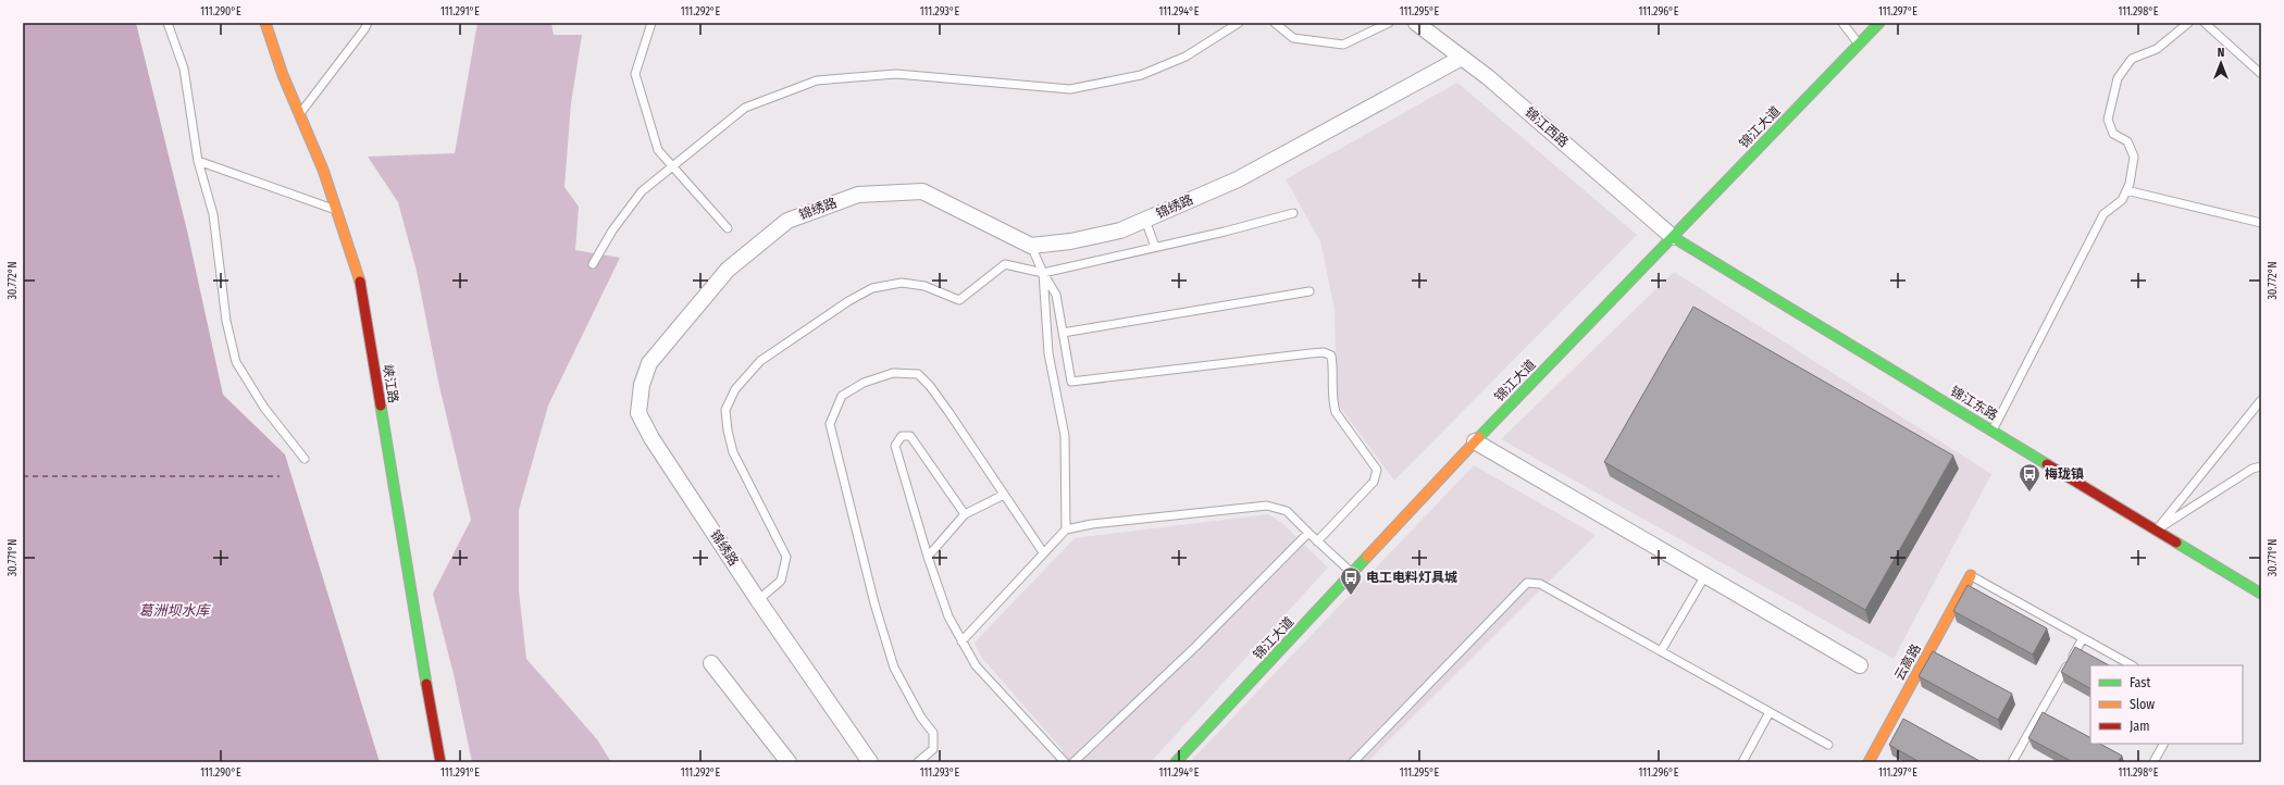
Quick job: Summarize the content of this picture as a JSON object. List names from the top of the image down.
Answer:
{
  "streets": {
    "main road": [
      "锦江大道",
      "峡江路",
      "锦江东路",
      "云高路"
    ],
    "street": ["锦江西路", "锦绣路"]
  },
  "crossings": [
    ["锦江西路", "锦江大道"],
    ["锦江西路", "锦绣路"],
    ["锦江西路", "锦江东路"],
    ["锦江大道", "锦江东路"]
  ],
  "water": ["葛洲坝水库"],
  "places": {
    "bus stop": ["梅珑镇", "电工电料灯具城"]
  },
  "legend": ["Fast", "Slow", "Jam"],
  "north": "top",
  "coordinates": [
    "111.290°E",
    "111.291°E",
    "111.292°E",
    "111.293°E",
    "111.294°E",
    "111.295°E",
    "111.296°E",
    "111.297°E",
    "111.298°E",
    "30.772°N",
    "30.771°N"
  ]
}
